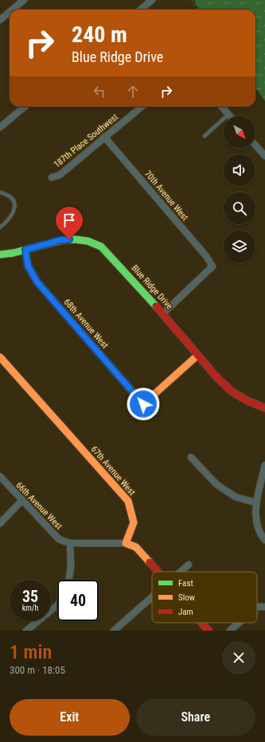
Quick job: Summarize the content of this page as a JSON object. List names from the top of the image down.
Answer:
{
  "streets": {
    "street": [
      "187th Place Southwest",
      "70th Avenue West",
      "Blue Ridge Drive",
      "68th Avenue West",
      "67th Avenue West",
      "66th Avenue West"
    ]
  },
  "crossings": [
    ["187th Place Southwest", "70th Avenue West"],
    ["70th Avenue West", "Blue Ridge Drive"],
    ["Blue Ridge Drive", "68th Avenue West"],
    ["67th Avenue West", "66th Avenue West"]
  ],
  "legend": ["Fast", "Slow", "Jam"],
  "north": "bottom right",
  "page": {
    "turn": ["240 m", "Blue Ridge Drive"],
    "speed": "35 km/h",
    "limit": "40",
    "heading": ["1 min", "300 m · 18:05"],
    "buttons": ["Exit", "Share"]
  }
}
